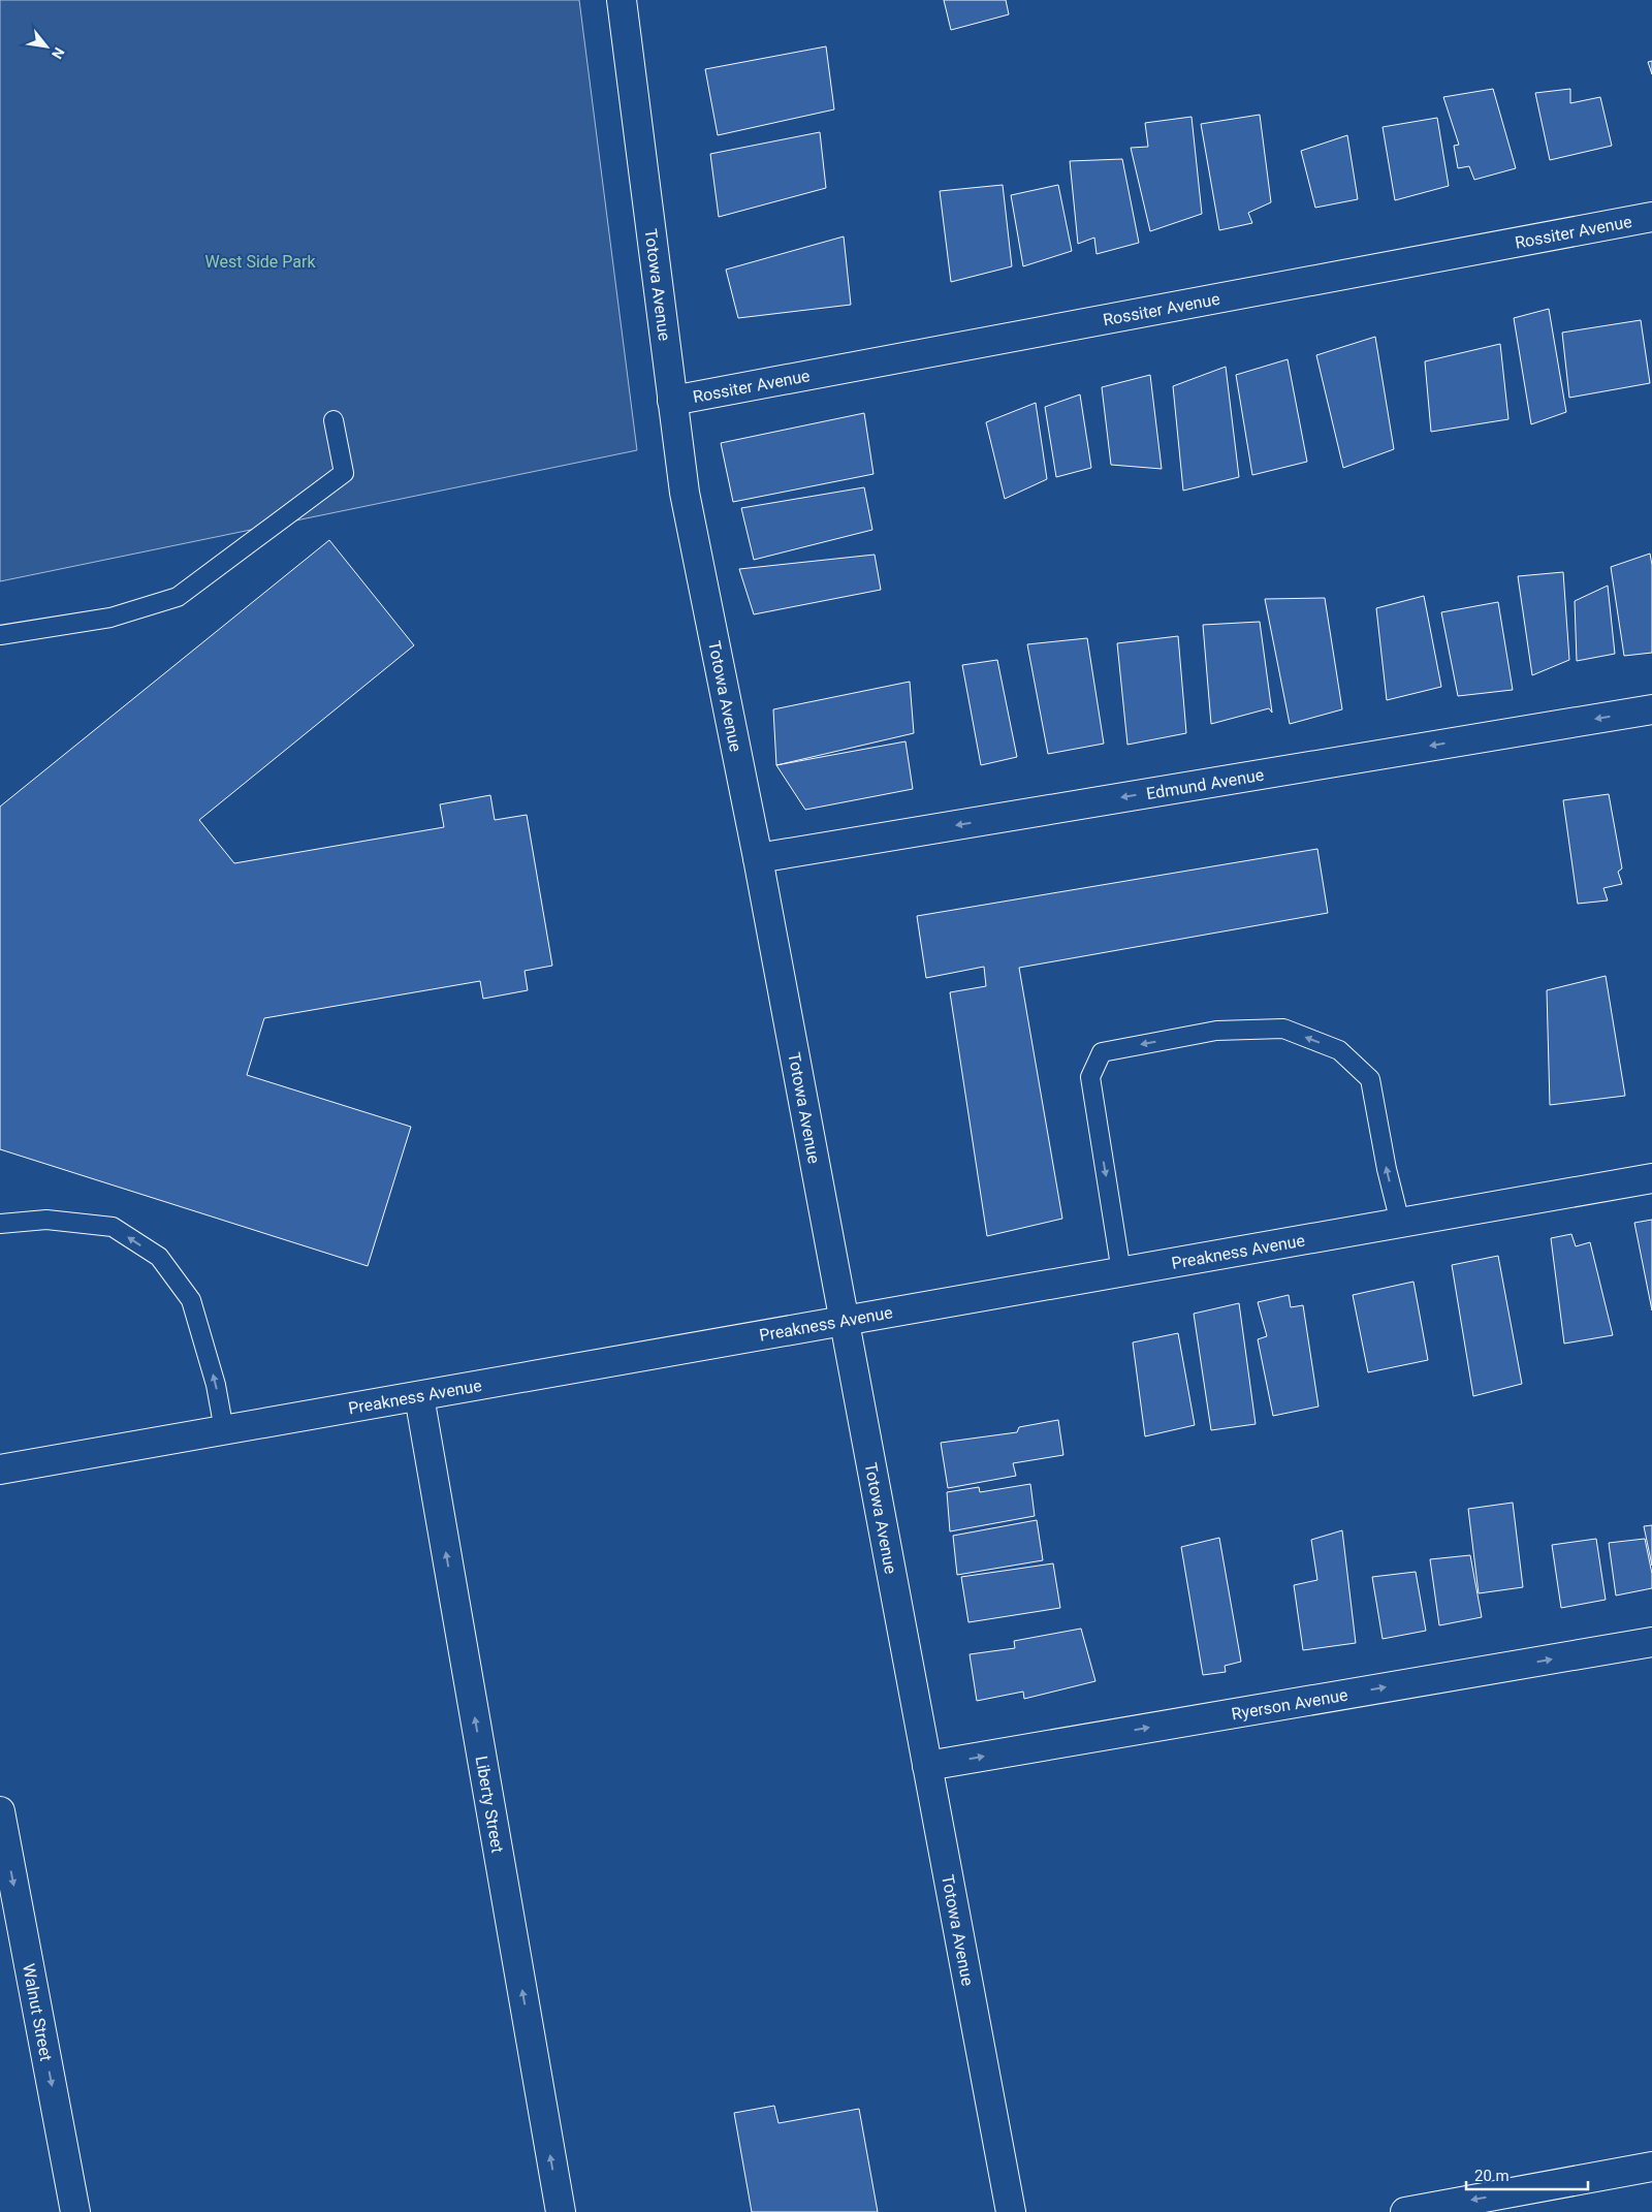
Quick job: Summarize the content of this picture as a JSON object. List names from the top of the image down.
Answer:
{
  "streets": {
    "street": [
      "Rossiter Avenue",
      "Totowa Avenue",
      "Edmund Avenue",
      "Preakness Avenue",
      "Ryerson Avenue",
      "Liberty Street",
      "Walnut Street"
    ]
  },
  "crossings": [
    ["Rossiter Avenue", "Totowa Avenue"],
    ["Totowa Avenue", "Edmund Avenue"],
    ["Totowa Avenue", "Preakness Avenue"],
    ["Totowa Avenue", "Ryerson Avenue"],
    ["Preakness Avenue", "Liberty Street"]
  ],
  "one_way": [
    "Edmund Avenue",
    "Ryerson Avenue",
    "Liberty Street",
    "Walnut Street"
  ],
  "parks": ["West Side Park"],
  "scale_bar": "20 m",
  "north": "bottom right"
}
